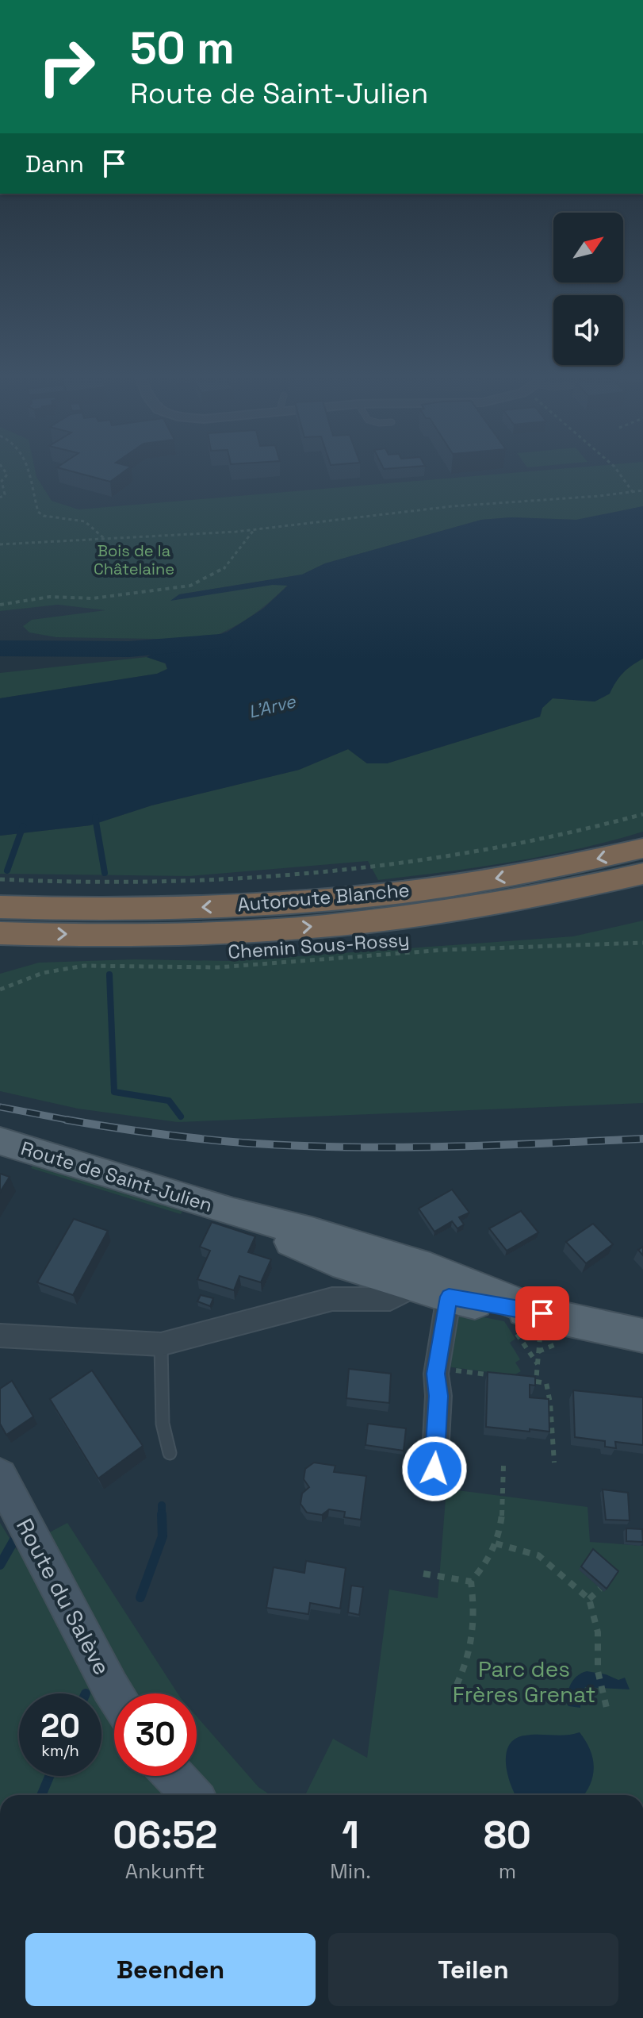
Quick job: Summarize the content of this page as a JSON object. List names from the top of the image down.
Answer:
{
  "streets": {
    "highway": ["Autoroute Blanche"],
    "main road": ["Route de Saint-Julien"],
    "street": ["Route du Salève"],
    "path": ["Chemin Sous-Rossy"]
  },
  "water": ["L'Arve"],
  "parks": ["Bois de la Châtelaine", "Parc des Frères Grenat"],
  "north": "top right",
  "page": {
    "turn": ["50 m", "Route de Saint-Julien"],
    "then": "Dann",
    "speed": "20 km/h",
    "limit": "30",
    "eta": [
      "06:52",
      "Ankunft",
      "1",
      "Min.",
      "80",
      "m"
    ],
    "buttons": ["Beenden", "Teilen"]
  }
}
